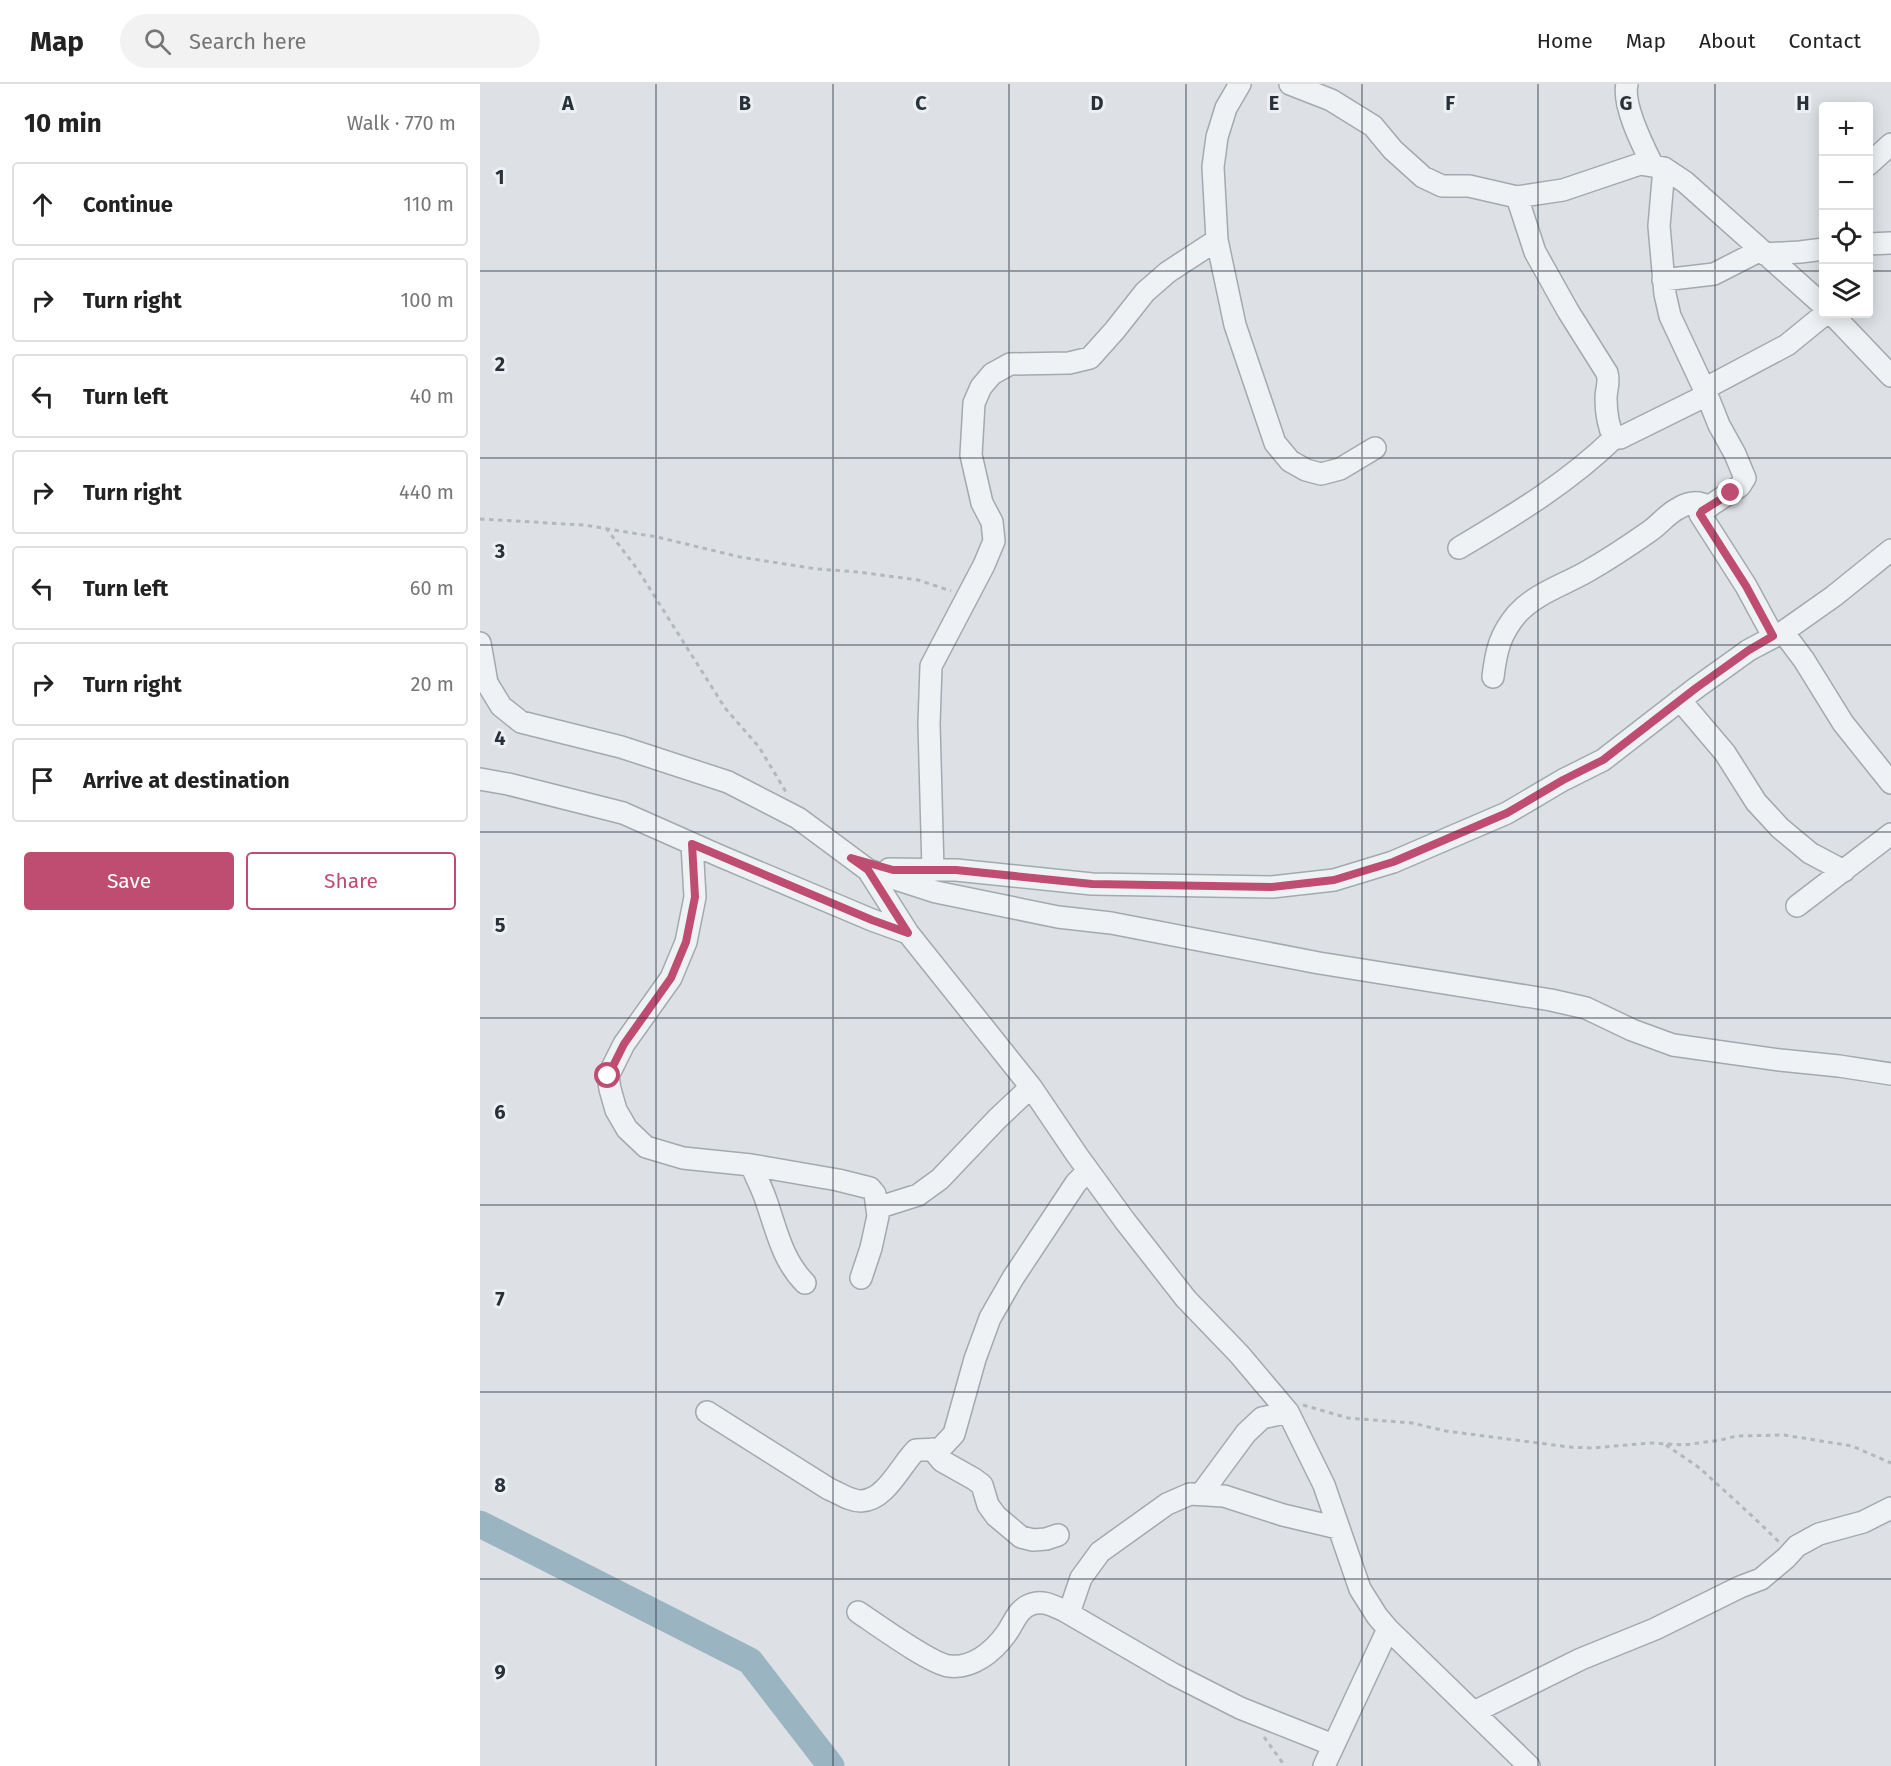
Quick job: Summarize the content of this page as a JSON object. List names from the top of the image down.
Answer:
{
  "page": {
    "header": "Map",
    "search": "Search here",
    "nav": [
      "Home",
      "Map",
      "About",
      "Contact"
    ],
    "heading": ["10 min", "Walk · 770 m"],
    "map_buttons": ["+", "−"],
    "list": [
      ["Continue", "110 m"],
      ["Turn right", "100 m"],
      ["Turn left", "40 m"],
      ["Turn right", "440 m"],
      ["Turn left", "60 m"],
      ["Turn right", "20 m"],
      "Arrive at destination"
    ],
    "buttons": ["Save", "Share"]
  },
  "grid": {
    "columns": [
      "A",
      "B",
      "C",
      "D",
      "E",
      "F",
      "G",
      "H"
    ],
    "rows": [
      "1",
      "2",
      "3",
      "4",
      "5",
      "6",
      "7",
      "8",
      "9"
    ]
  }
}
